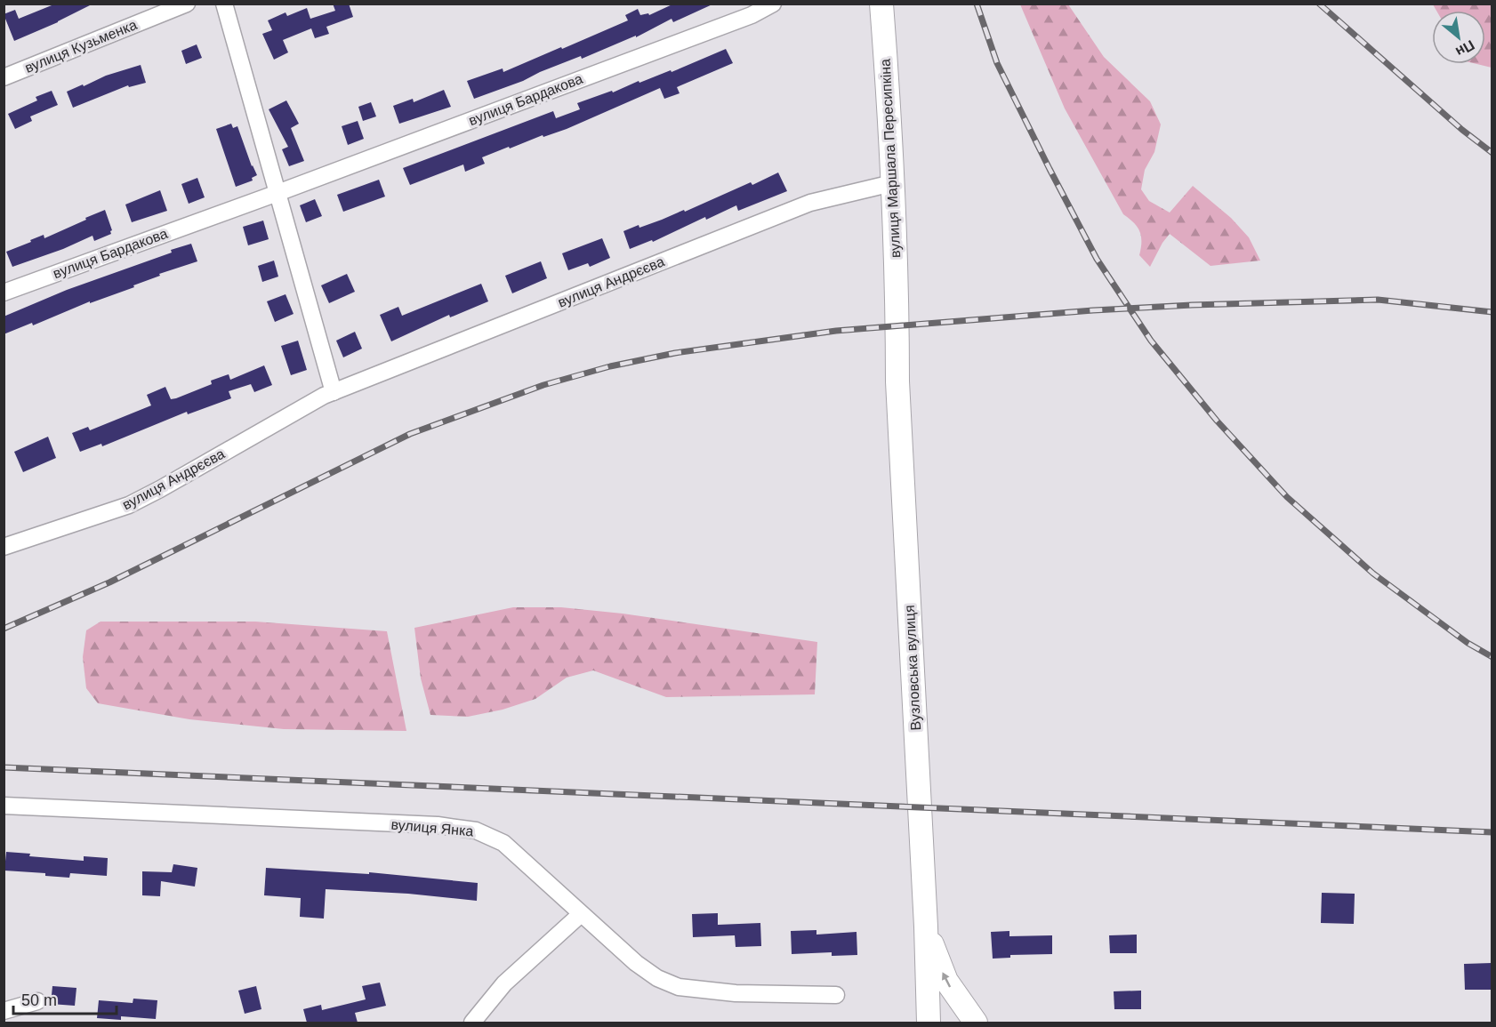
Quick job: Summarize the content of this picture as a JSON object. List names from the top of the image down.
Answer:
{
  "streets": {
    "main road": ["вулиця Маршала Пересипкіна", "Вузловська вулиця"],
    "street": [
      "вулиця Кузьменка",
      "вулиця Бардакова",
      "вулиця Андрєєва",
      "вулиця Янка"
    ]
  },
  "crossings": [
    ["вулиця Маршала Пересипкіна", "вулиця Андрєєва"],
    ["вулиця Маршала Пересипкіна", "Вузловська вулиця"]
  ],
  "scale_bar": "50 m",
  "north": "bottom right"
}
